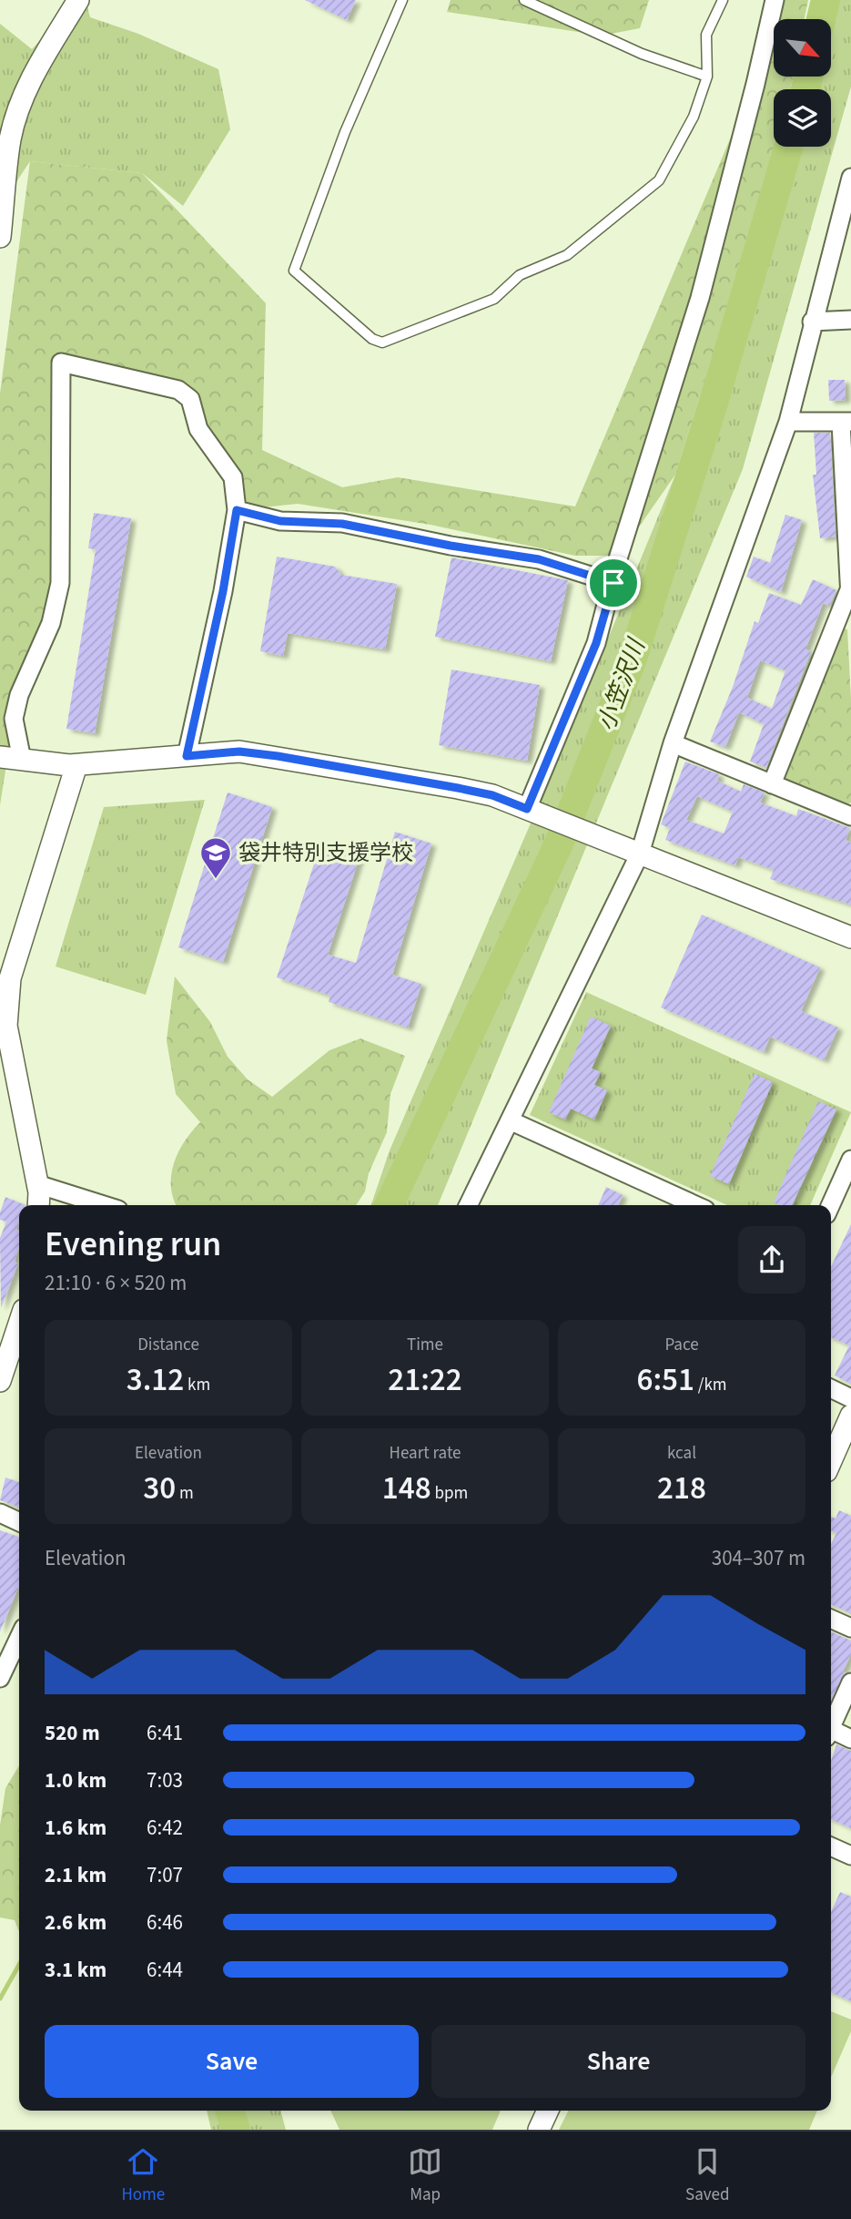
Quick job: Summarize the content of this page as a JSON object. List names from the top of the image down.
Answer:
{
  "water": ["小笠沢川"],
  "places": {
    "school or university": ["袋井特別支援学校"]
  },
  "north": "bottom right",
  "page": {
    "heading": ["Evening run", "21:10 · 6 × 520 m"],
    "stats": [
      ["Distance", "3.12 km"],
      ["Time", "21:22"],
      ["Pace", "6:51 /km"],
      ["Elevation", "30 m"],
      ["Heart rate", "148 bpm"],
      ["kcal", "218"]
    ],
    "chart": ["Elevation", "304–307 m"],
    "list": [
      {
        "name": "520 m",
        "note": "6:41"
      },
      {
        "name": "1.0 km",
        "note": "7:03"
      },
      {
        "name": "1.6 km",
        "note": "6:42"
      },
      {
        "name": "2.1 km",
        "note": "7:07"
      },
      {
        "name": "2.6 km",
        "note": "6:46"
      },
      {
        "name": "3.1 km",
        "note": "6:44"
      }
    ],
    "buttons": ["Save", "Share"],
    "tabs": ["Home", "Map", "Saved"]
  }
}
